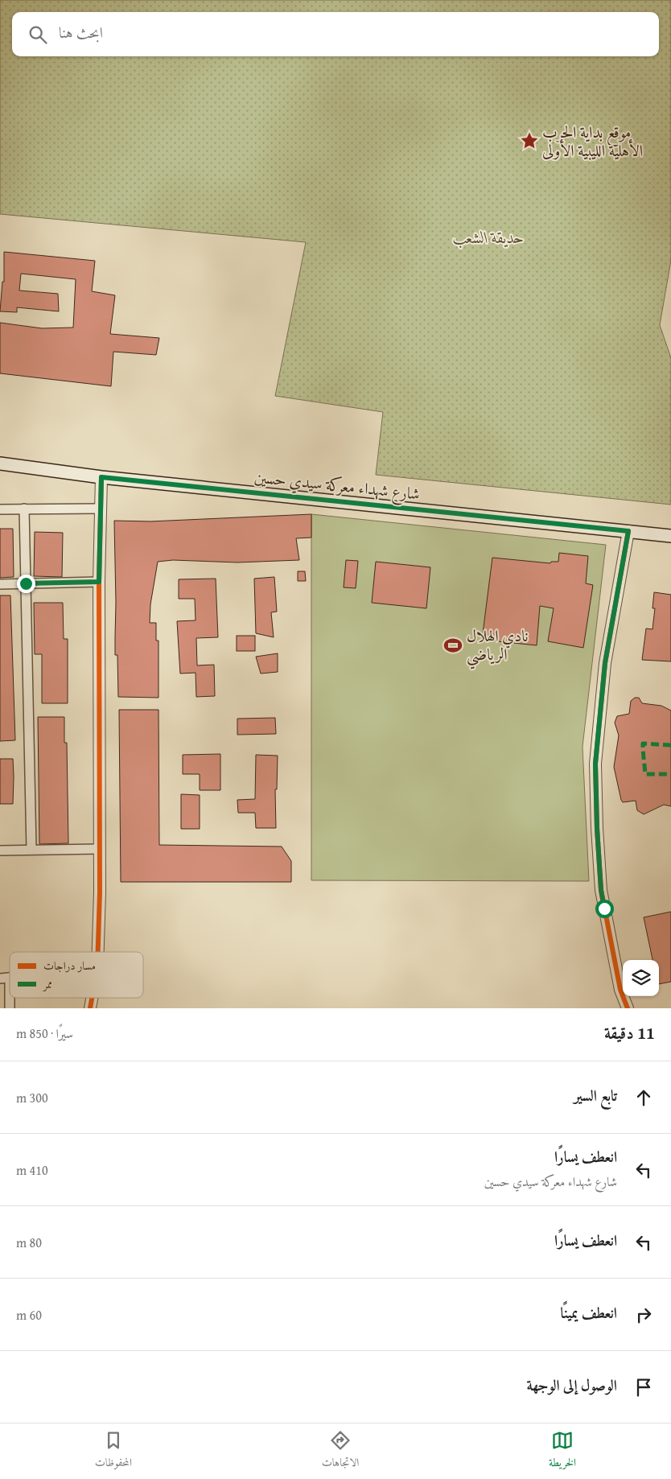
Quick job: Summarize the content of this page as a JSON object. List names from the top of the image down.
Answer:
{
  "streets": {
    "main road": ["شارع شهداء معركة سيدي حسين"]
  },
  "parks": ["حديقة الشعب"],
  "places": {
    "place": ["موقع بداية الحرب الأهلية الليبية الأولى"],
    "sports": ["نادي الهلال الرياضي"]
  },
  "legend": ["مسار دراجات", "ممر"],
  "page": {
    "search": "ابحث هنا",
    "heading": ["11 دقيقة", "سيرًا · 850 m"],
    "list": [
      ["تابع السير", "300 m"],
      ["انعطف يسارًا", "شارع شهداء معركة سيدي حسين", "410 m"],
      ["انعطف يسارًا", "80 m"],
      ["انعطف يمينًا", "60 m"],
      "الوصول إلى الوجهة"
    ],
    "nav": ["الخريطة", "الاتجاهات", "المحفوظات"]
  }
}
